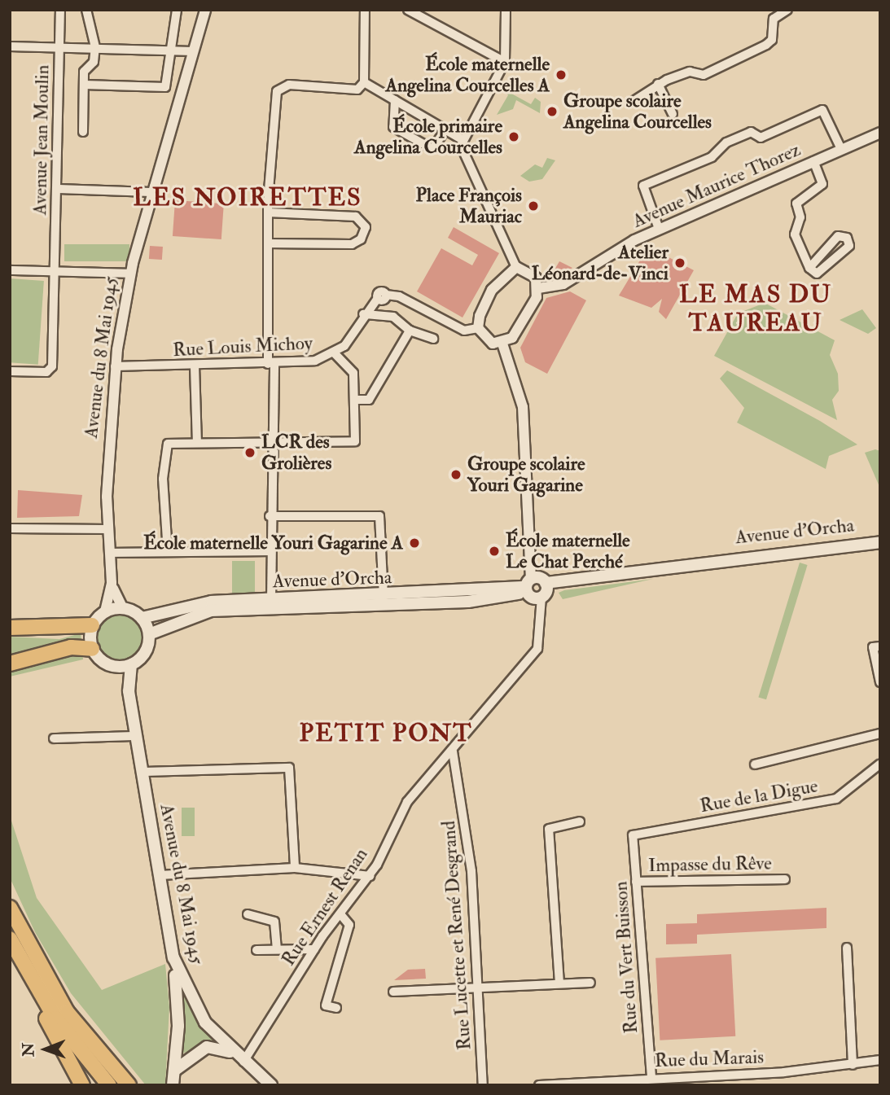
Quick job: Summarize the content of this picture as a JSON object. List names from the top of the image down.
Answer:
{
  "streets": {
    "main road": ["Avenue du 8 Mai 1945", "Avenue d'Orcha"],
    "street": [
      "Avenue Jean Moulin",
      "Avenue Maurice Thorez",
      "Rue Louis Michoy",
      "Rue de la Digue",
      "Impasse du Rêve",
      "Rue Ernest Renan",
      "Rue Lucette et René Desgrand",
      "Rue du Vert Buisson",
      "Rue du Marais"
    ]
  },
  "crossings": [
    ["Rue Louis Michoy", "Avenue du 8 Mai 1945"],
    ["Avenue du 8 Mai 1945", "Avenue d'Orcha"],
    ["Avenue du 8 Mai 1945", "Rue Ernest Renan"],
    ["Avenue d'Orcha", "Rue Ernest Renan"],
    ["Rue de la Digue", "Rue du Vert Buisson"],
    ["Impasse du Rêve", "Rue du Vert Buisson"],
    ["Rue Ernest Renan", "Rue Lucette et René Desgrand"],
    ["Rue du Vert Buisson", "Rue du Marais"]
  ],
  "districts": ["LES NOIRETTES", "LE MAS DU TAUREAU", "PETIT PONT"],
  "places": [
    "École maternelle Angelina Courcelles A",
    "Groupe scolaire Angelina Courcelles",
    "École primaire Angelina Courcelles",
    "Place François Mauriac",
    "Atelier Léonard-de-Vinci",
    "LCR des Grolières",
    "Groupe scolaire Youri Gagarine",
    "École maternelle Youri Gagarine A",
    "École maternelle Le Chat Perché"
  ],
  "north": "left"
}
